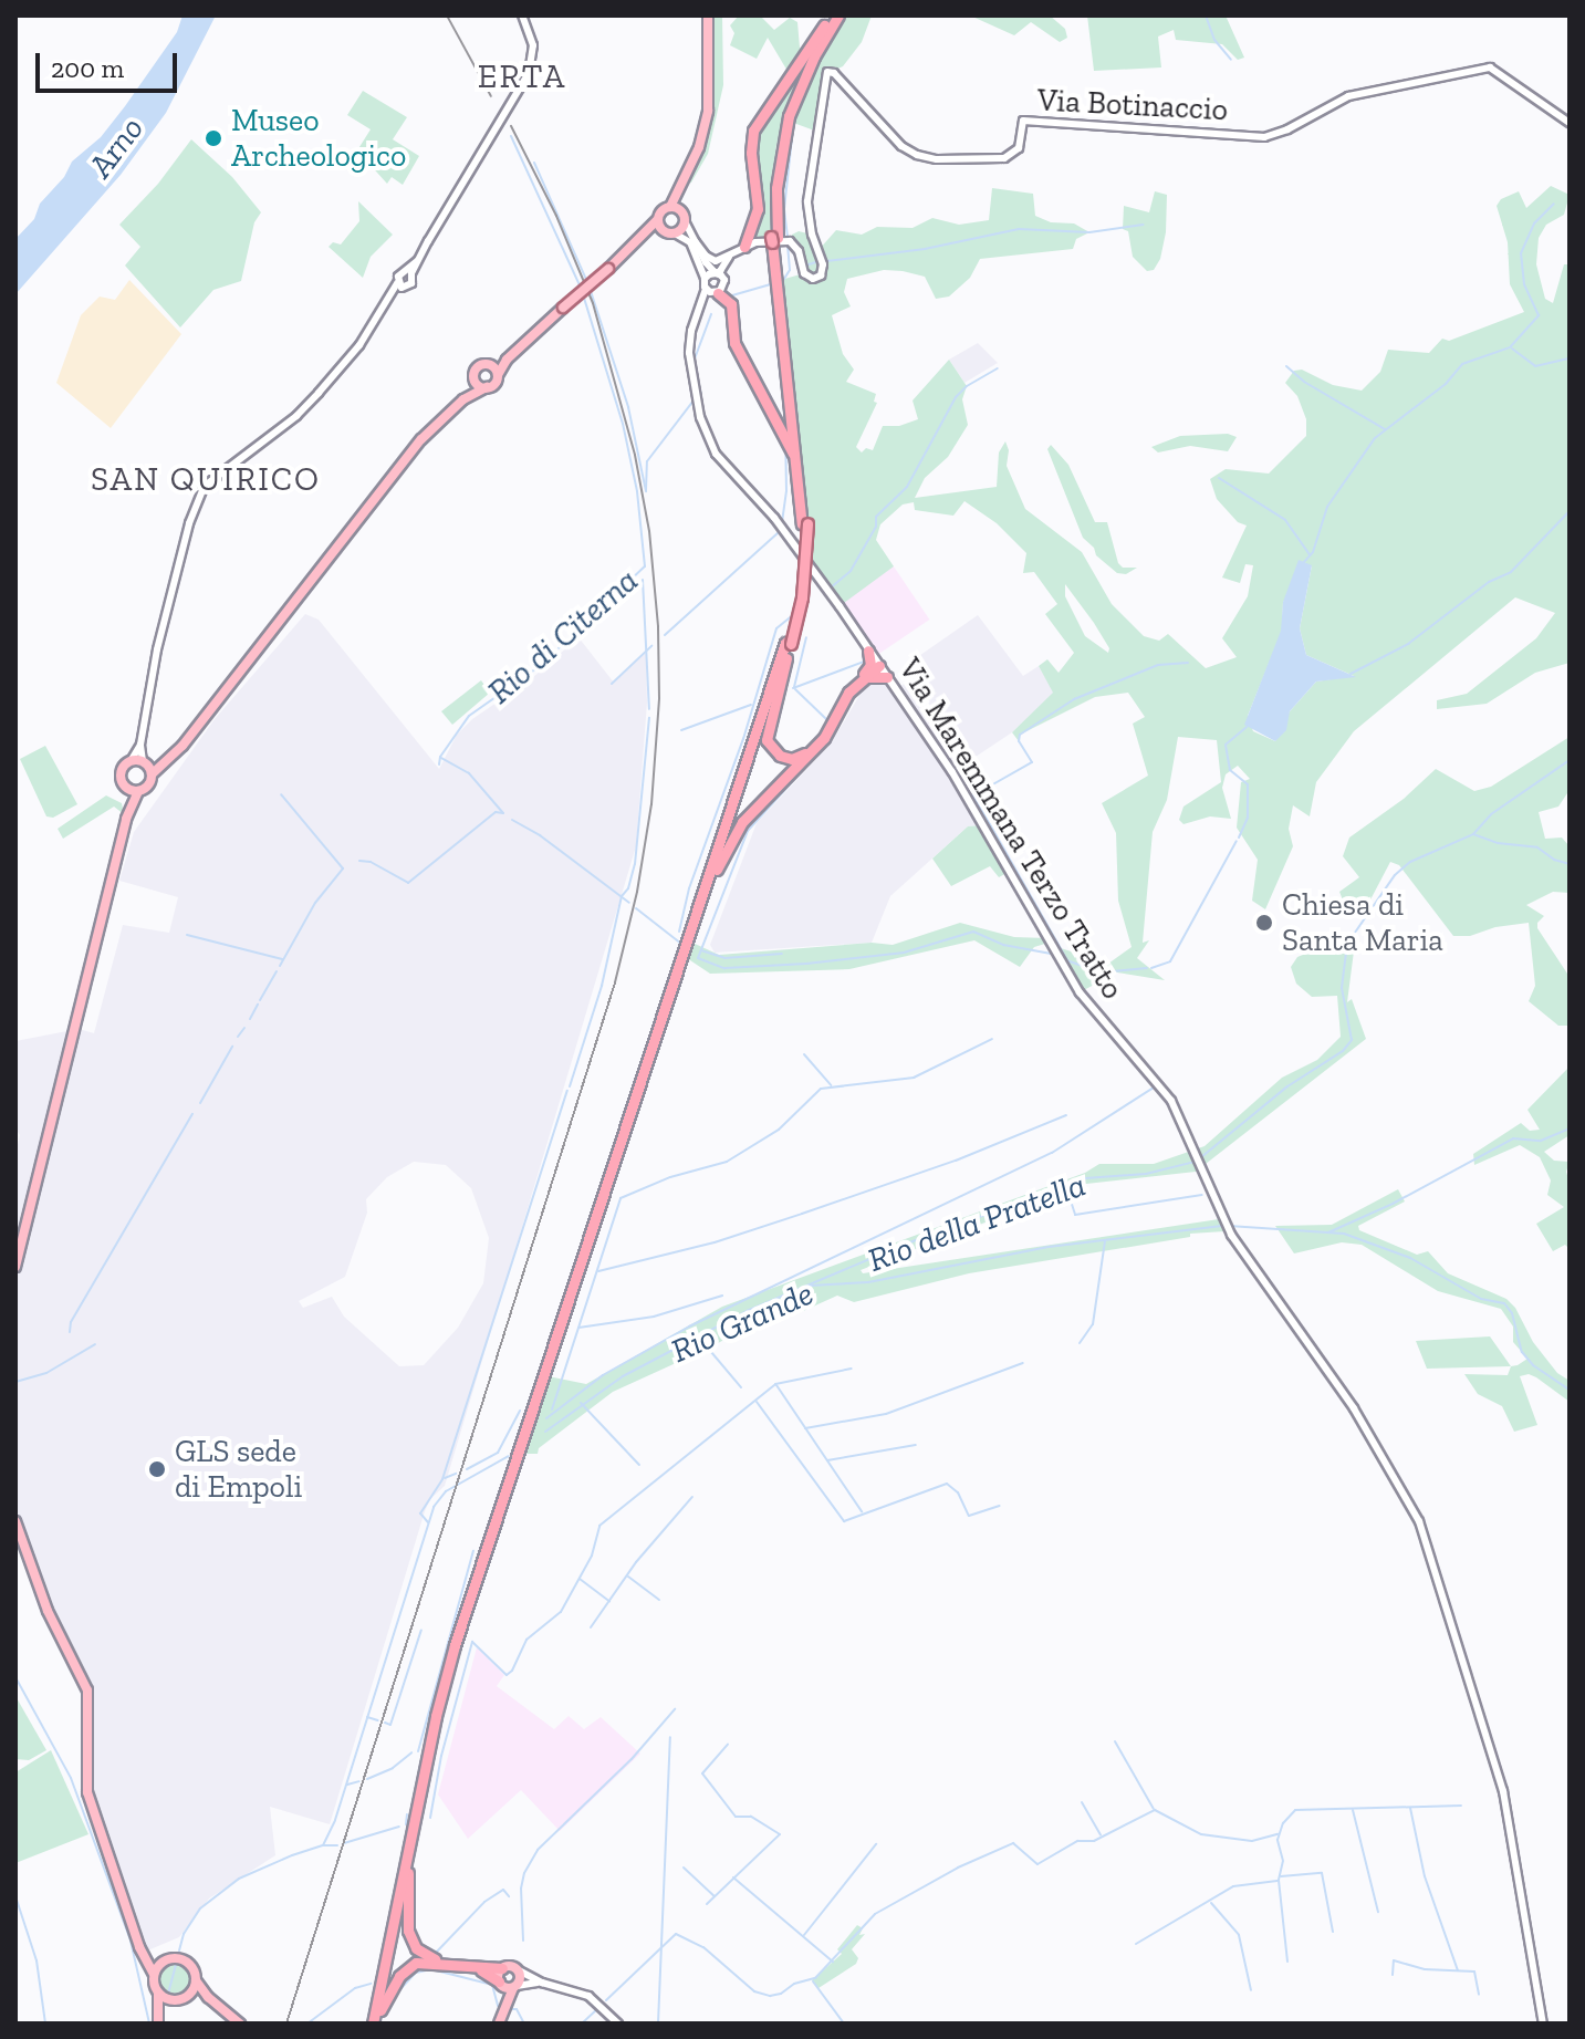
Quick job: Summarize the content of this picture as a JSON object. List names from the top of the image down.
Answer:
{
  "streets": {
    "street": ["Via Botinaccio", "Via Maremmana Terzo Tratto"]
  },
  "districts": ["ERTA", "SAN QUIRICO"],
  "water": [
    "Arno",
    "Rio di Citerna",
    "Rio della Pratella",
    "Rio Grande"
  ],
  "places": ["Museo Archeologico", "Chiesa di Santa Maria", "GLS sede di Empoli"],
  "scale_bar": "200 m"
}
